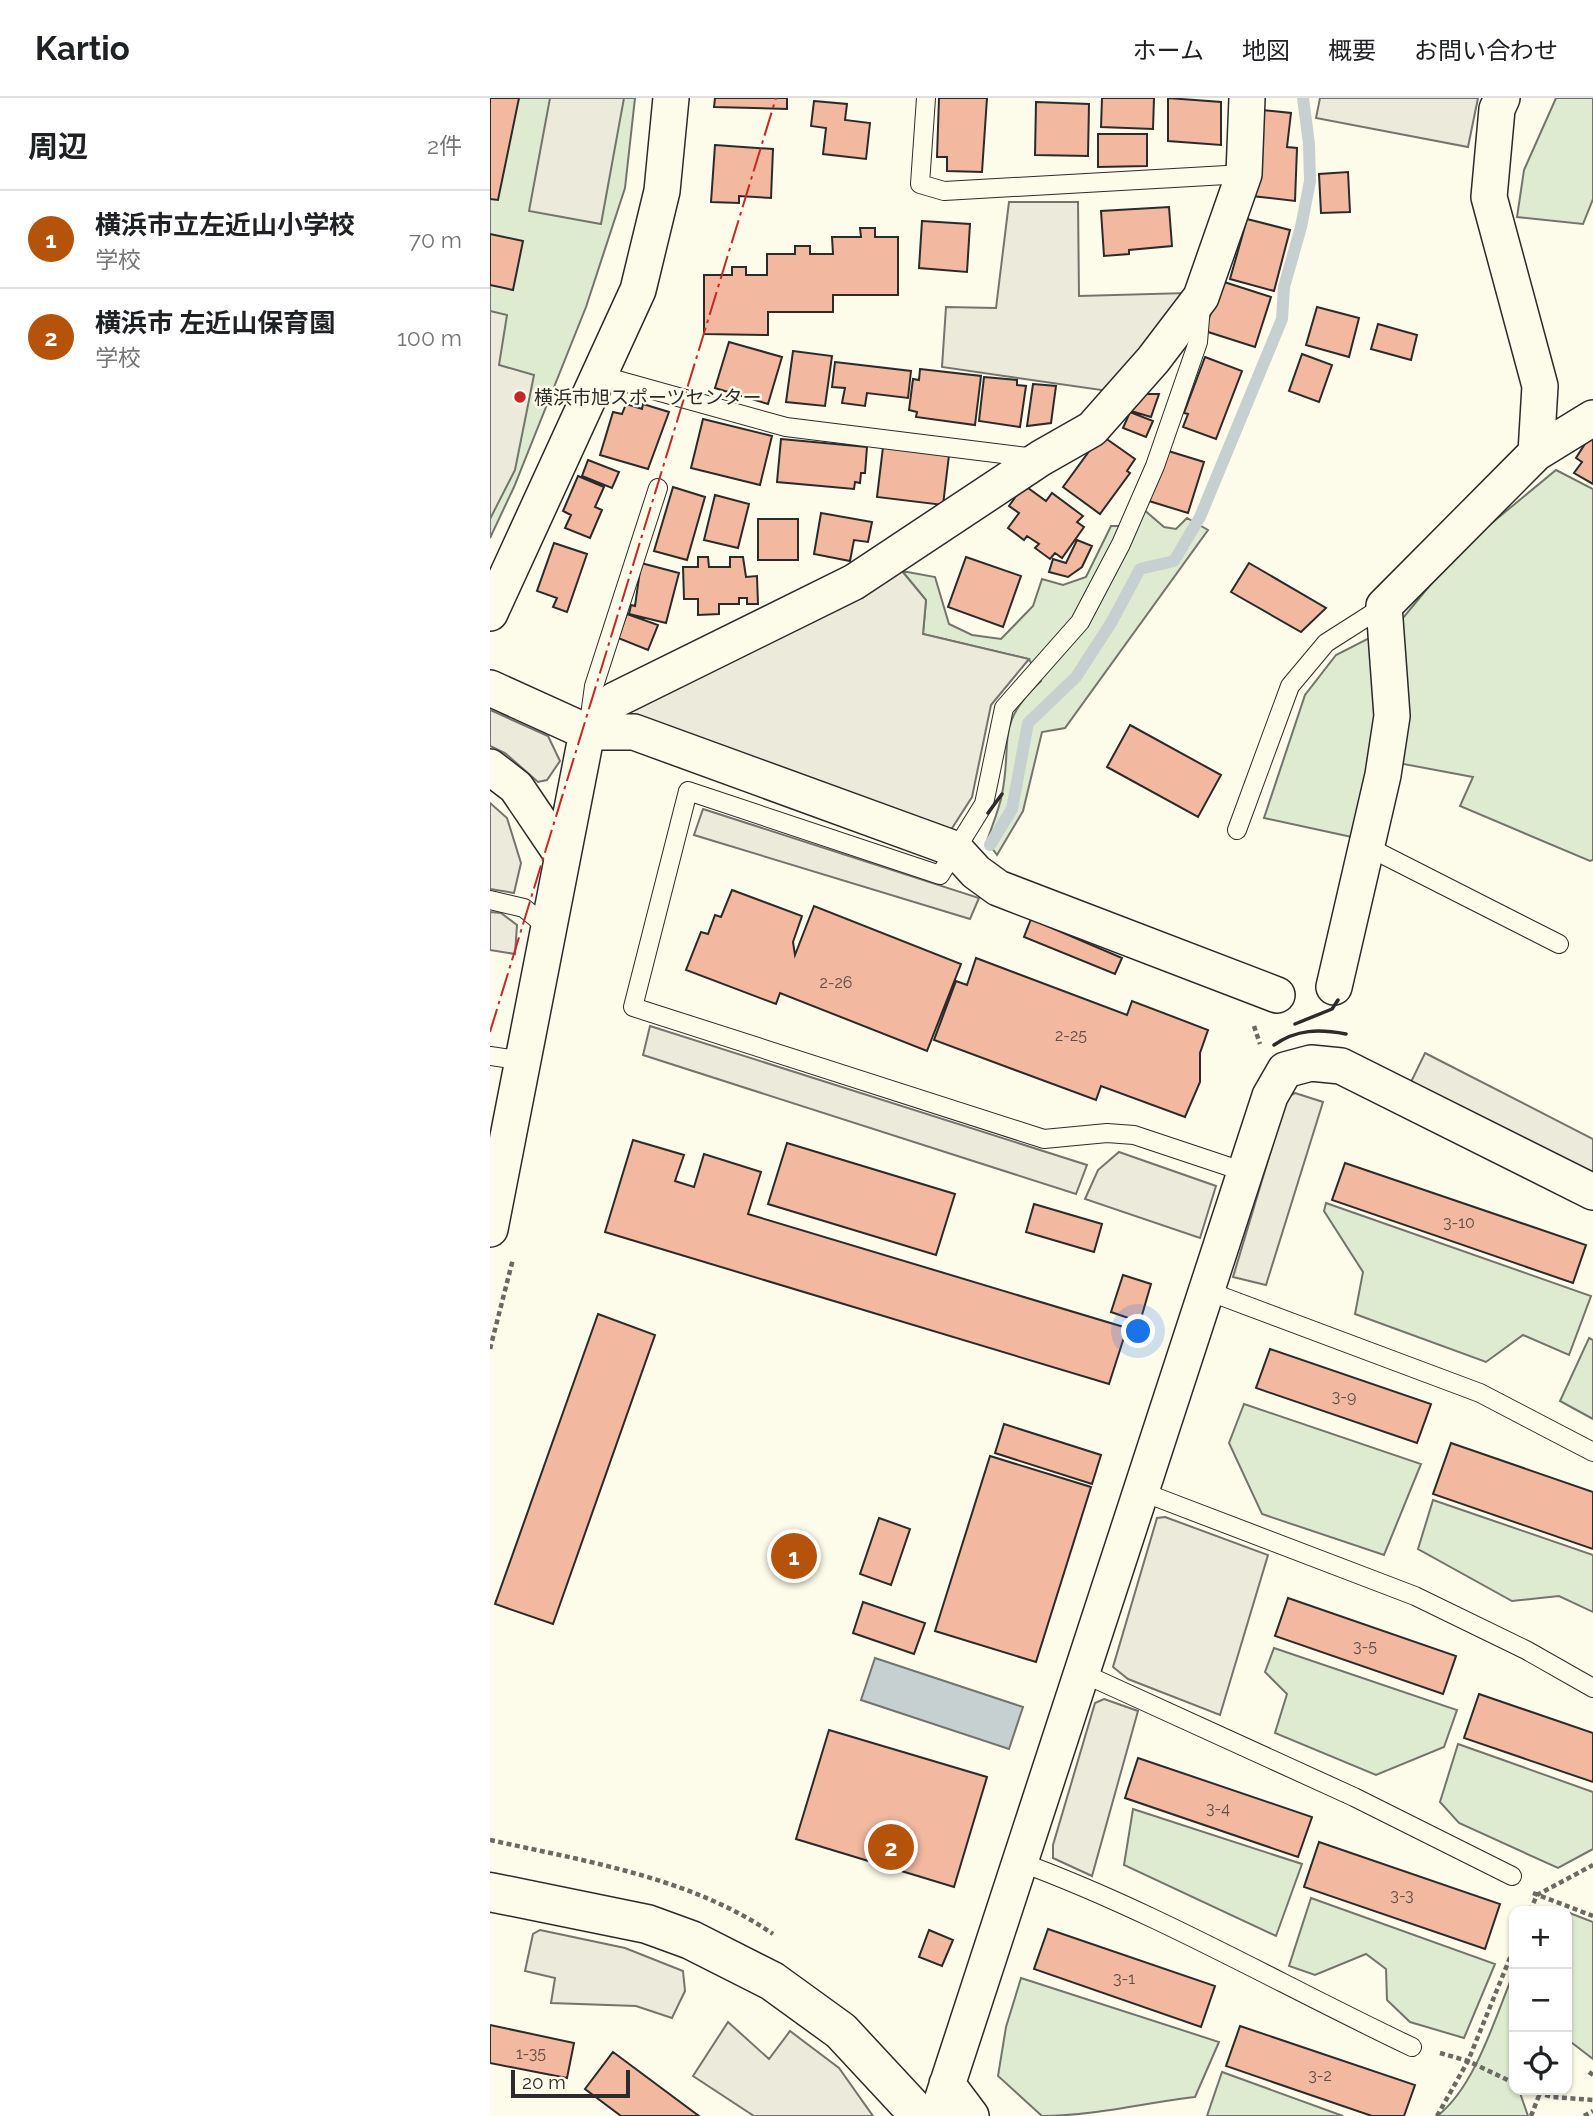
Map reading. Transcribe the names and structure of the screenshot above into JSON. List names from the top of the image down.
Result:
{
  "places": ["横浜市旭スポーツセンター"],
  "house_numbers": [
    "2-26",
    "2-25",
    "3-10",
    "3-9",
    "3-5",
    "3-4",
    "3-3",
    "3-1",
    "1-35",
    "3-2"
  ],
  "scale_bar": "20 m",
  "page": {
    "header": "Kartio",
    "nav": [
      "ホーム",
      "地図",
      "概要",
      "お問い合わせ"
    ],
    "heading": ["周辺", "2件"],
    "list": [
      {
        "mark": "1",
        "name": "横浜市立左近山小学校",
        "note": "学校",
        "value": "70 m"
      },
      {
        "mark": "2",
        "name": "横浜市 左近山保育園",
        "note": "学校",
        "value": "100 m"
      }
    ],
    "pins": ["1", "2"],
    "map_buttons": ["+", "−"],
    "scale": "20 m"
  }
}
